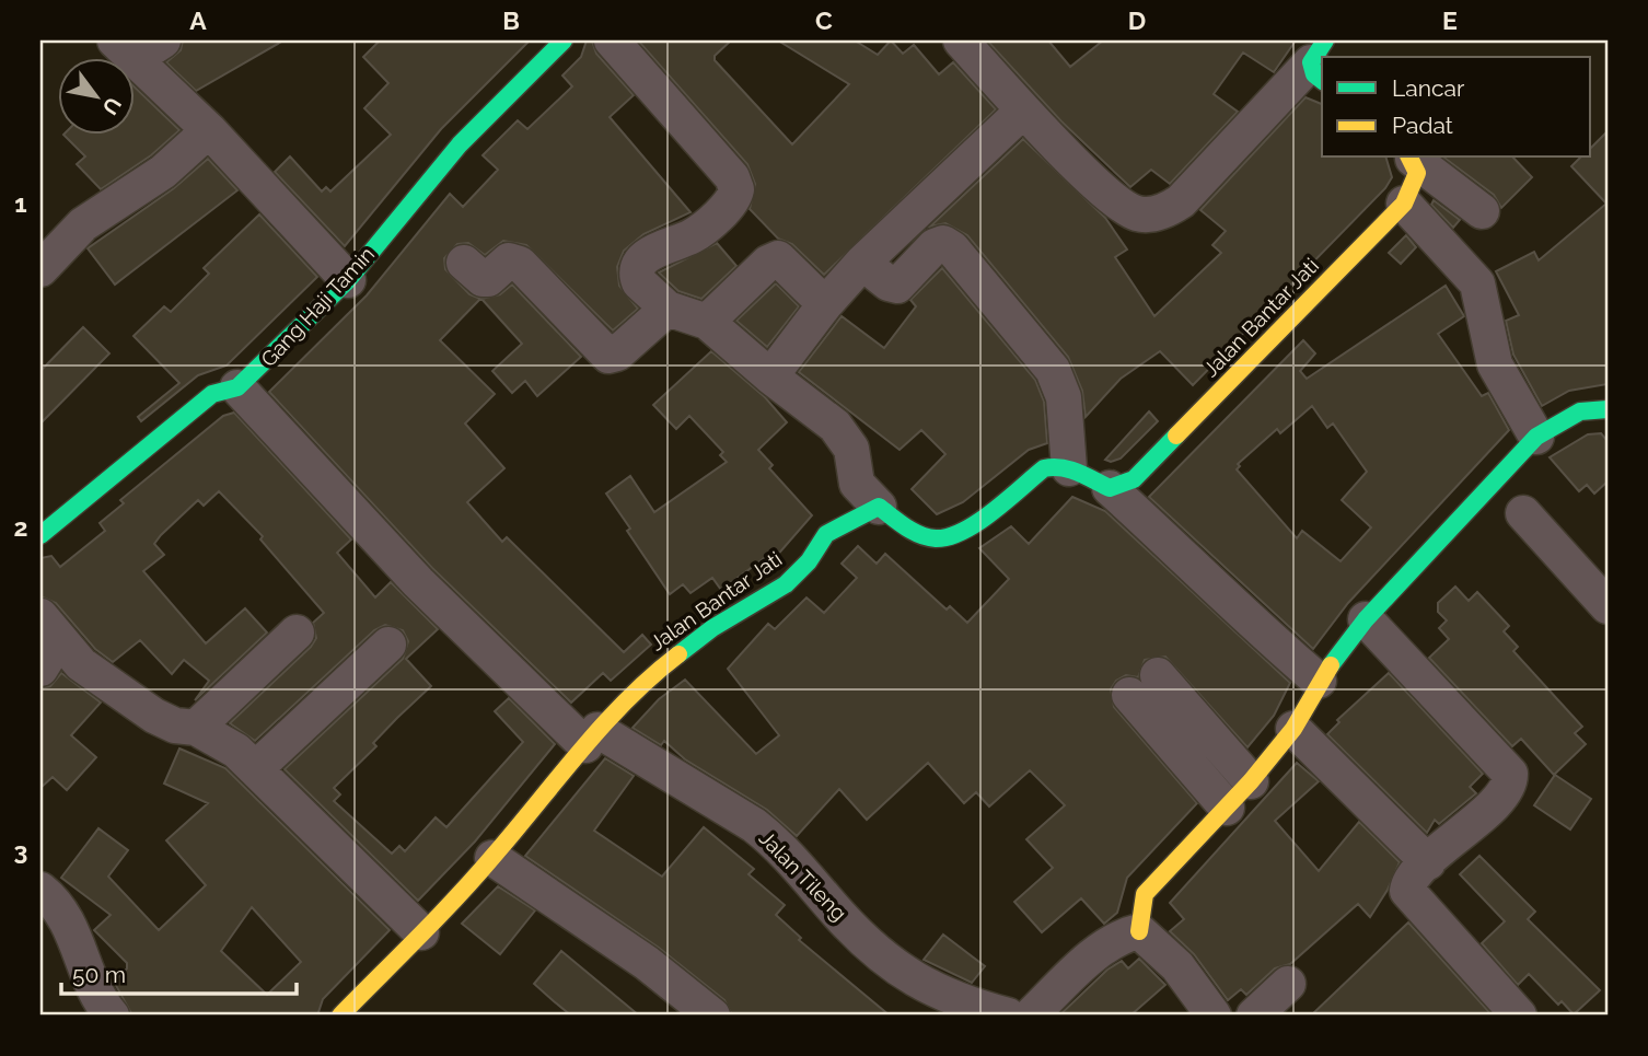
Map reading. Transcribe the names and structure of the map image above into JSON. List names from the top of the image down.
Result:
{
  "streets": {
    "street": ["Gang Haji Tamin", "Jalan Bantar Jati", "Jalan Tileng"]
  },
  "crossings": [
    ["Gang Haji Tamin", "Jalan Tileng"],
    ["Jalan Bantar Jati", "Jalan Tileng"]
  ],
  "legend": ["Lancar", "Padat"],
  "scale_bar": "50 m",
  "north": "bottom right",
  "grid": {
    "columns": [
      "A",
      "B",
      "C",
      "D",
      "E"
    ],
    "rows": ["1", "2", "3"]
  }
}
